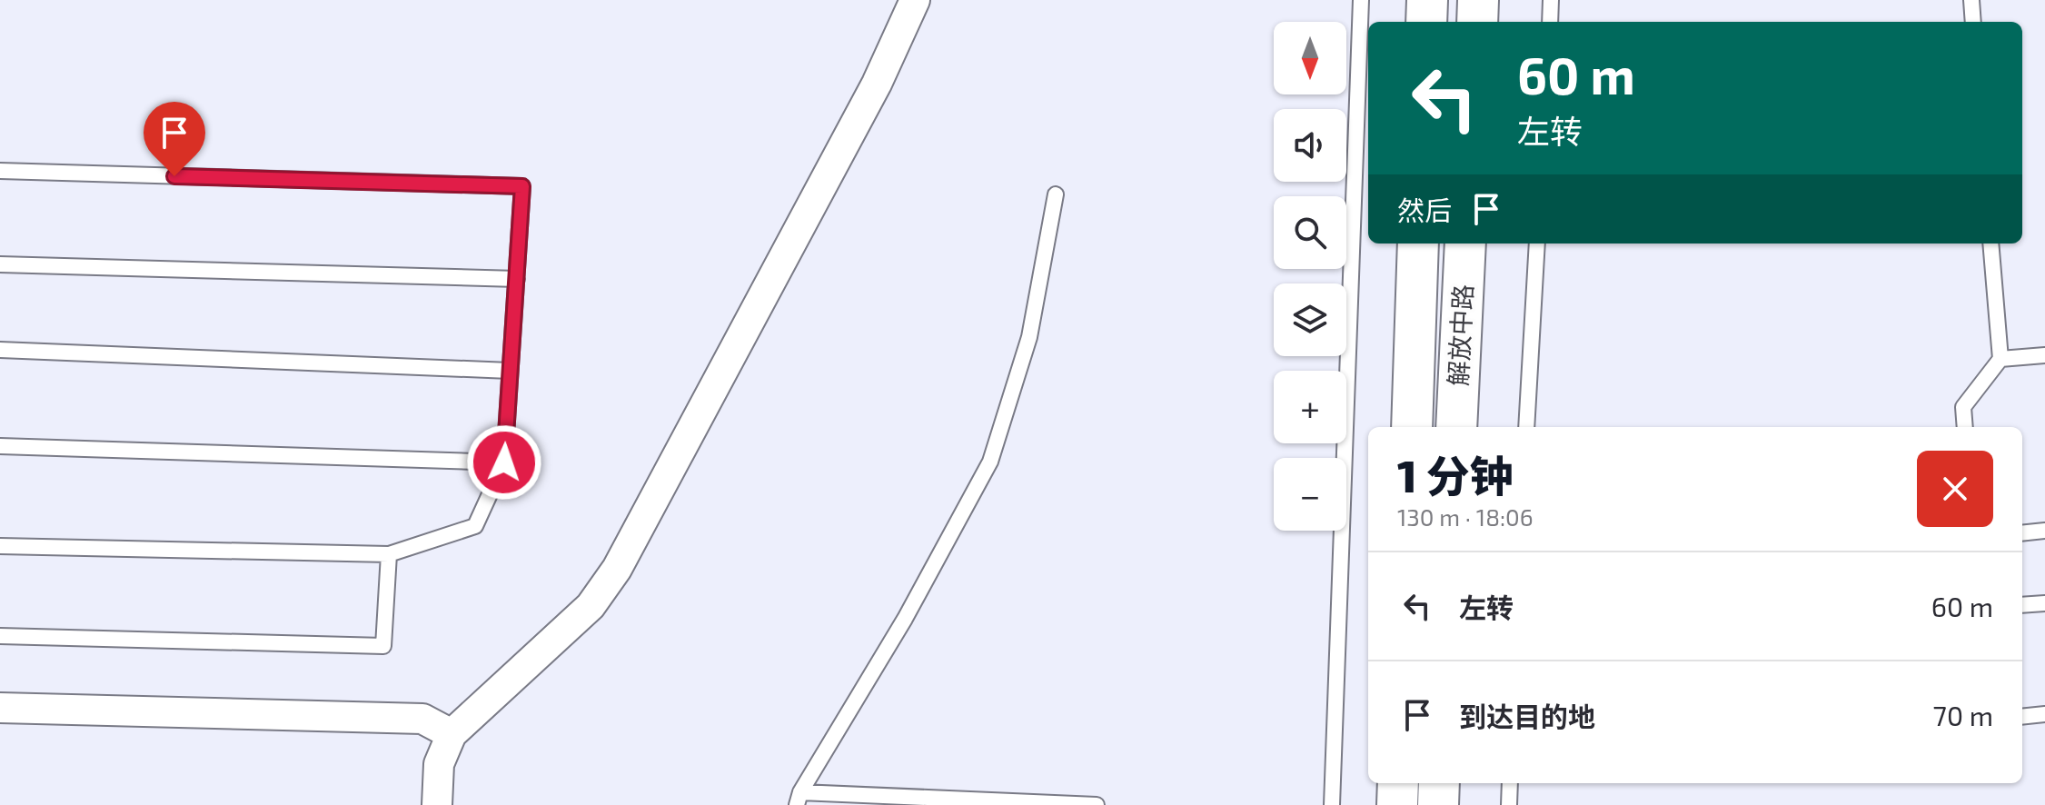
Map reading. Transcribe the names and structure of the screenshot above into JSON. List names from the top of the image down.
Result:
{
  "streets": {
    "street": ["解放中路"]
  },
  "north": "bottom",
  "page": {
    "map_buttons": ["+", "−"],
    "turn": ["60 m", "左转"],
    "then": "然后",
    "heading": ["1 分钟", "130 m · 18:06"],
    "list": [
      {
        "name": "左转",
        "value": "60 m"
      },
      {
        "name": "到达目的地",
        "value": "70 m"
      }
    ]
  }
}
